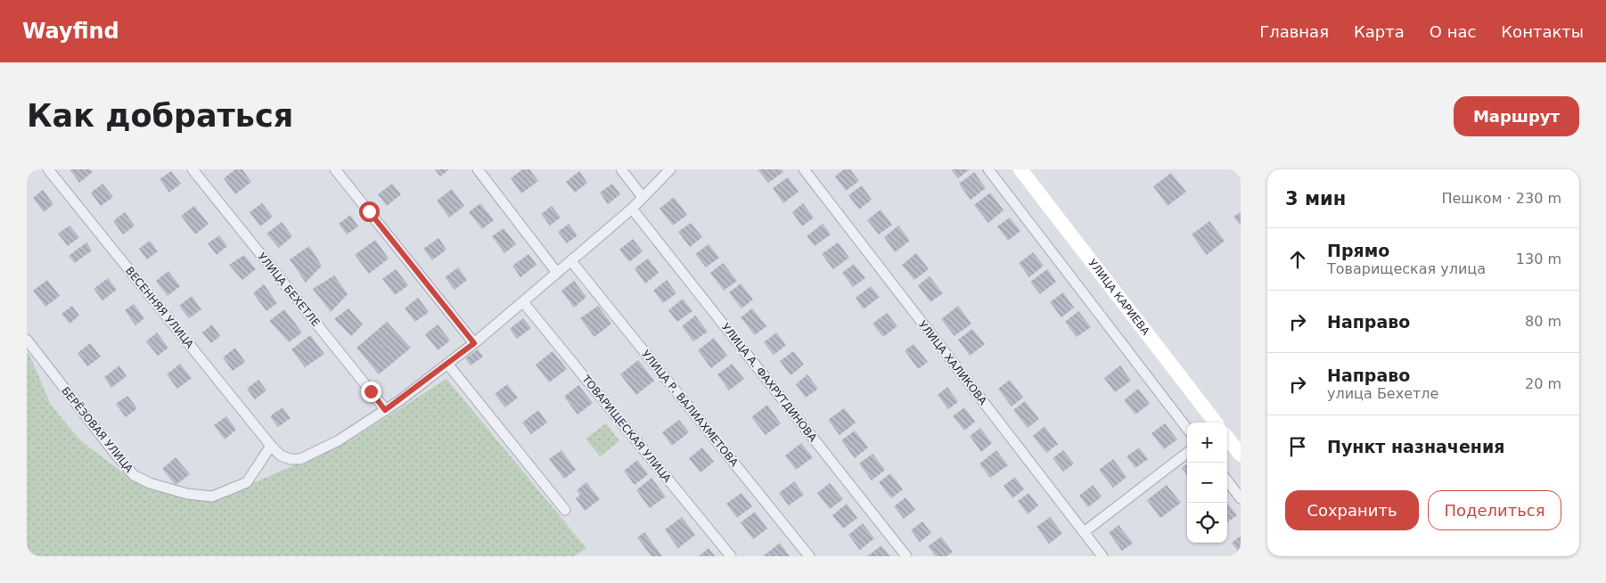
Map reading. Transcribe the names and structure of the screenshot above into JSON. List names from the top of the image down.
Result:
{
  "streets": {
    "main road": ["УЛИЦА КАРИЕВА"],
    "street": [
      "УЛИЦА БЕХЕТЛЕ",
      "ВЕСЕННЯЯ УЛИЦА",
      "УЛИЦА ХАЛИКОВА",
      "УЛИЦА А. ФАХРУТДИНОВА",
      "УЛИЦА Р. ВАЛИАХМЕТОВА",
      "ТОВАРИЩЕСКАЯ УЛИЦА",
      "БЕРЁЗОВАЯ УЛИЦА"
    ]
  },
  "crossings": [
    ["УЛИЦА БЕХЕТЛЕ", "ВЕСЕННЯЯ УЛИЦА"],
    ["ВЕСЕННЯЯ УЛИЦА", "УЛИЦА А. ФАХРУТДИНОВА"],
    ["ВЕСЕННЯЯ УЛИЦА", "УЛИЦА Р. ВАЛИАХМЕТОВА"],
    ["ВЕСЕННЯЯ УЛИЦА", "ТОВАРИЩЕСКАЯ УЛИЦА"],
    ["ВЕСЕННЯЯ УЛИЦА", "БЕРЁЗОВАЯ УЛИЦА"]
  ],
  "page": {
    "header": "Wayfind",
    "nav": [
      "Главная",
      "Карта",
      "О нас",
      "Контакты"
    ],
    "buttons": [
      "Маршрут",
      ["Сохранить", "Поделиться"]
    ],
    "title": "Как добраться",
    "heading": ["3 мин", "Пешком · 230 m"],
    "list": [
      ["Прямо", "Товарищеская улица", "130 m"],
      ["Направо", "80 m"],
      ["Направо", "улица Бехетле", "20 m"],
      "Пункт назначения"
    ],
    "map_buttons": ["+", "−"]
  }
}
